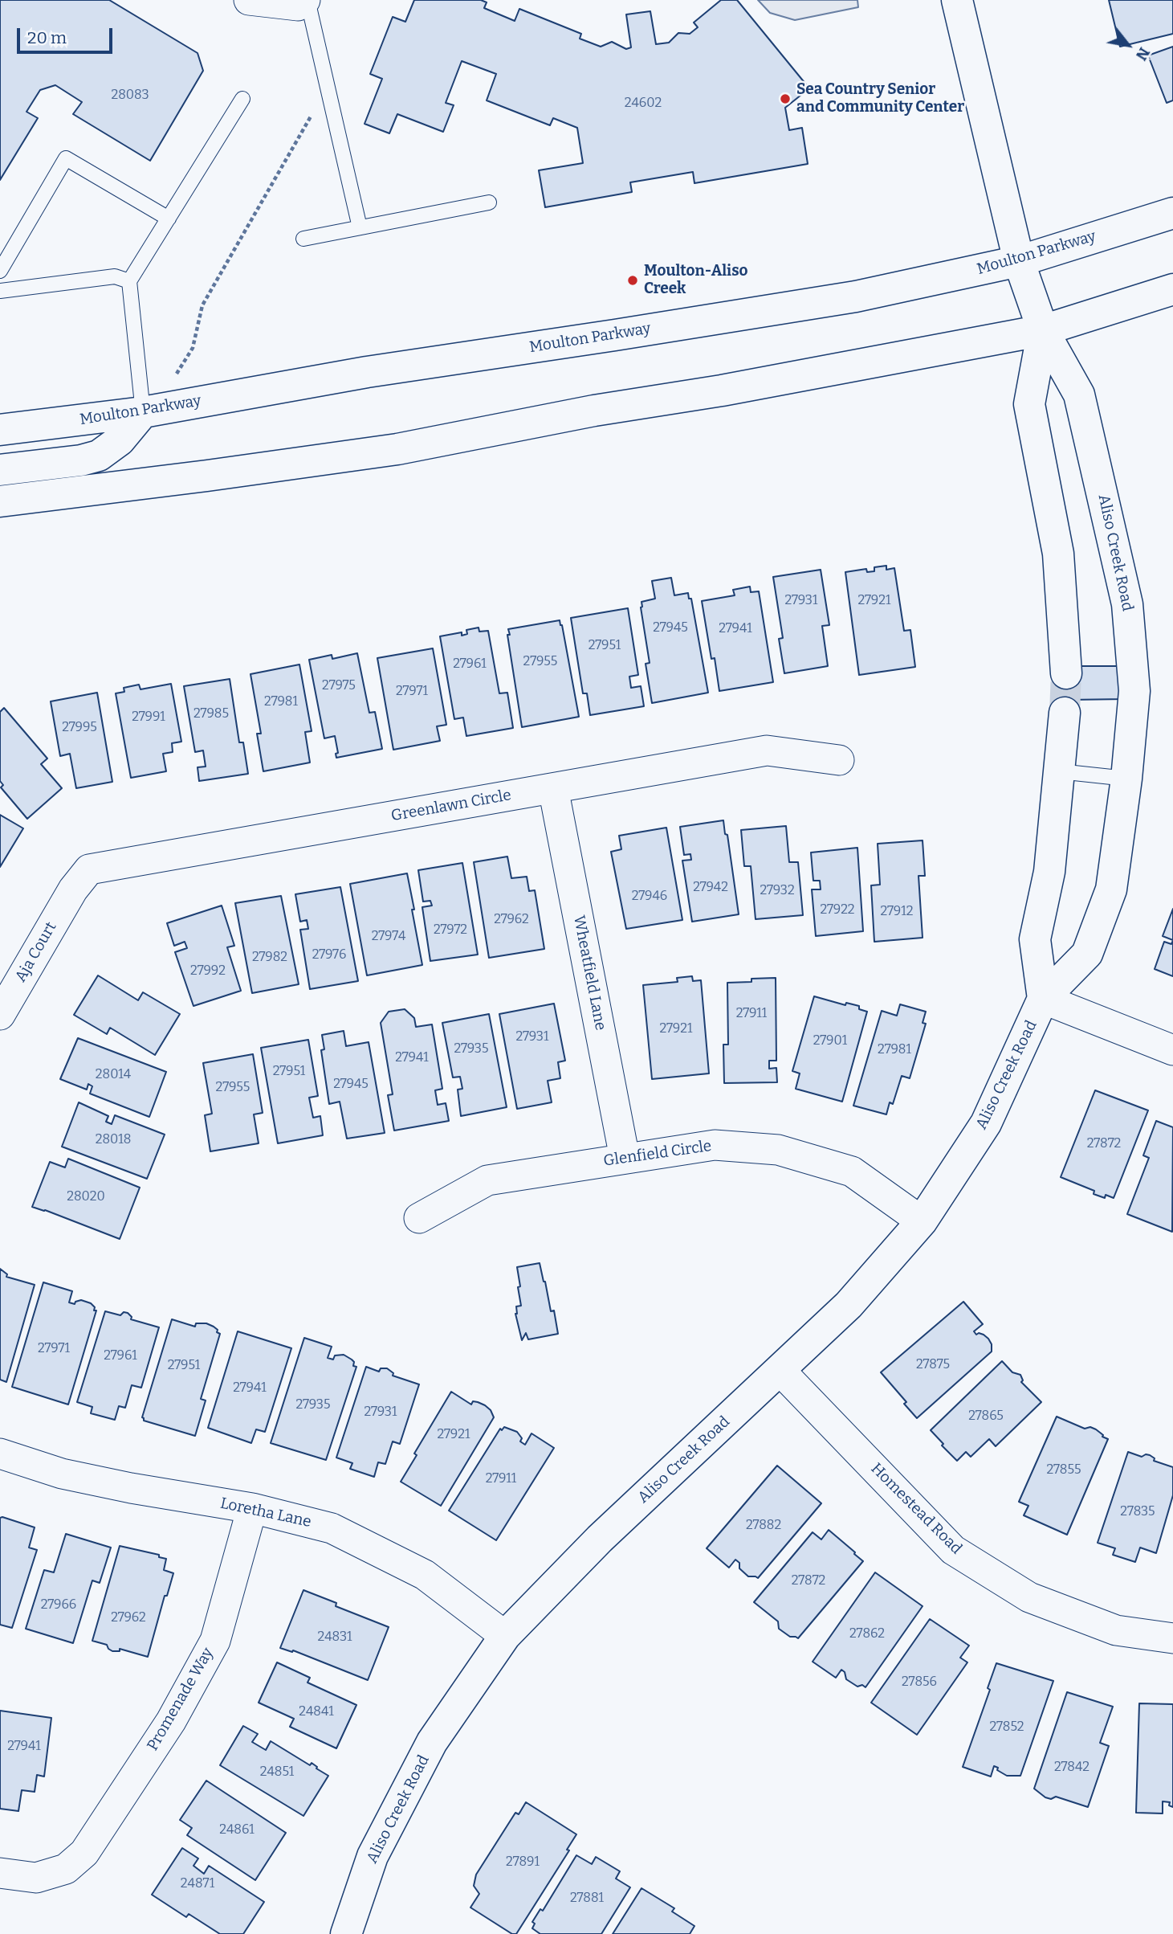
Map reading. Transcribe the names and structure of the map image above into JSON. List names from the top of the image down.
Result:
{
  "streets": {
    "main road": ["Moulton Parkway", "Aliso Creek Road"],
    "street": [
      "Greenlawn Circle",
      "Aja Court",
      "Wheatfield Lane",
      "Glenfield Circle",
      "Homestead Road",
      "Loretha Lane",
      "Promenade Way"
    ]
  },
  "crossings": [
    ["Moulton Parkway", "Aliso Creek Road"],
    ["Aliso Creek Road", "Glenfield Circle"],
    ["Aliso Creek Road", "Homestead Road"],
    ["Aliso Creek Road", "Loretha Lane"],
    ["Greenlawn Circle", "Aja Court"],
    ["Greenlawn Circle", "Wheatfield Lane"],
    ["Wheatfield Lane", "Glenfield Circle"],
    ["Loretha Lane", "Promenade Way"]
  ],
  "places": ["Sea Country Senior and Community Center", "Moulton-Aliso Creek"],
  "house_numbers": [
    "28083",
    "24602",
    "27931",
    "27921",
    "27945",
    "27941",
    "27951",
    "27955",
    "27961",
    "27975",
    "27971",
    "27981",
    "27985",
    "27991",
    "27995",
    "27942",
    "27932",
    "27946",
    "27922",
    "27912",
    "27962",
    "27972",
    "27974",
    "27976",
    "27982",
    "27992",
    "27911",
    "27921",
    "27931",
    "27901",
    "27935",
    "27981",
    "27941",
    "27951",
    "28014",
    "27945",
    "27955",
    "28018",
    "27872",
    "28020",
    "27971",
    "27961",
    "27875",
    "27951",
    "27941",
    "27935",
    "27931",
    "27865",
    "27921",
    "27855",
    "27911",
    "27835",
    "27882",
    "27872",
    "27966",
    "27962",
    "27862",
    "24831",
    "27856",
    "24841",
    "27852",
    "27941",
    "27842",
    "24851",
    "24861",
    "27891",
    "24871",
    "27881"
  ],
  "scale_bar": "20 m",
  "north": "bottom right"
}
